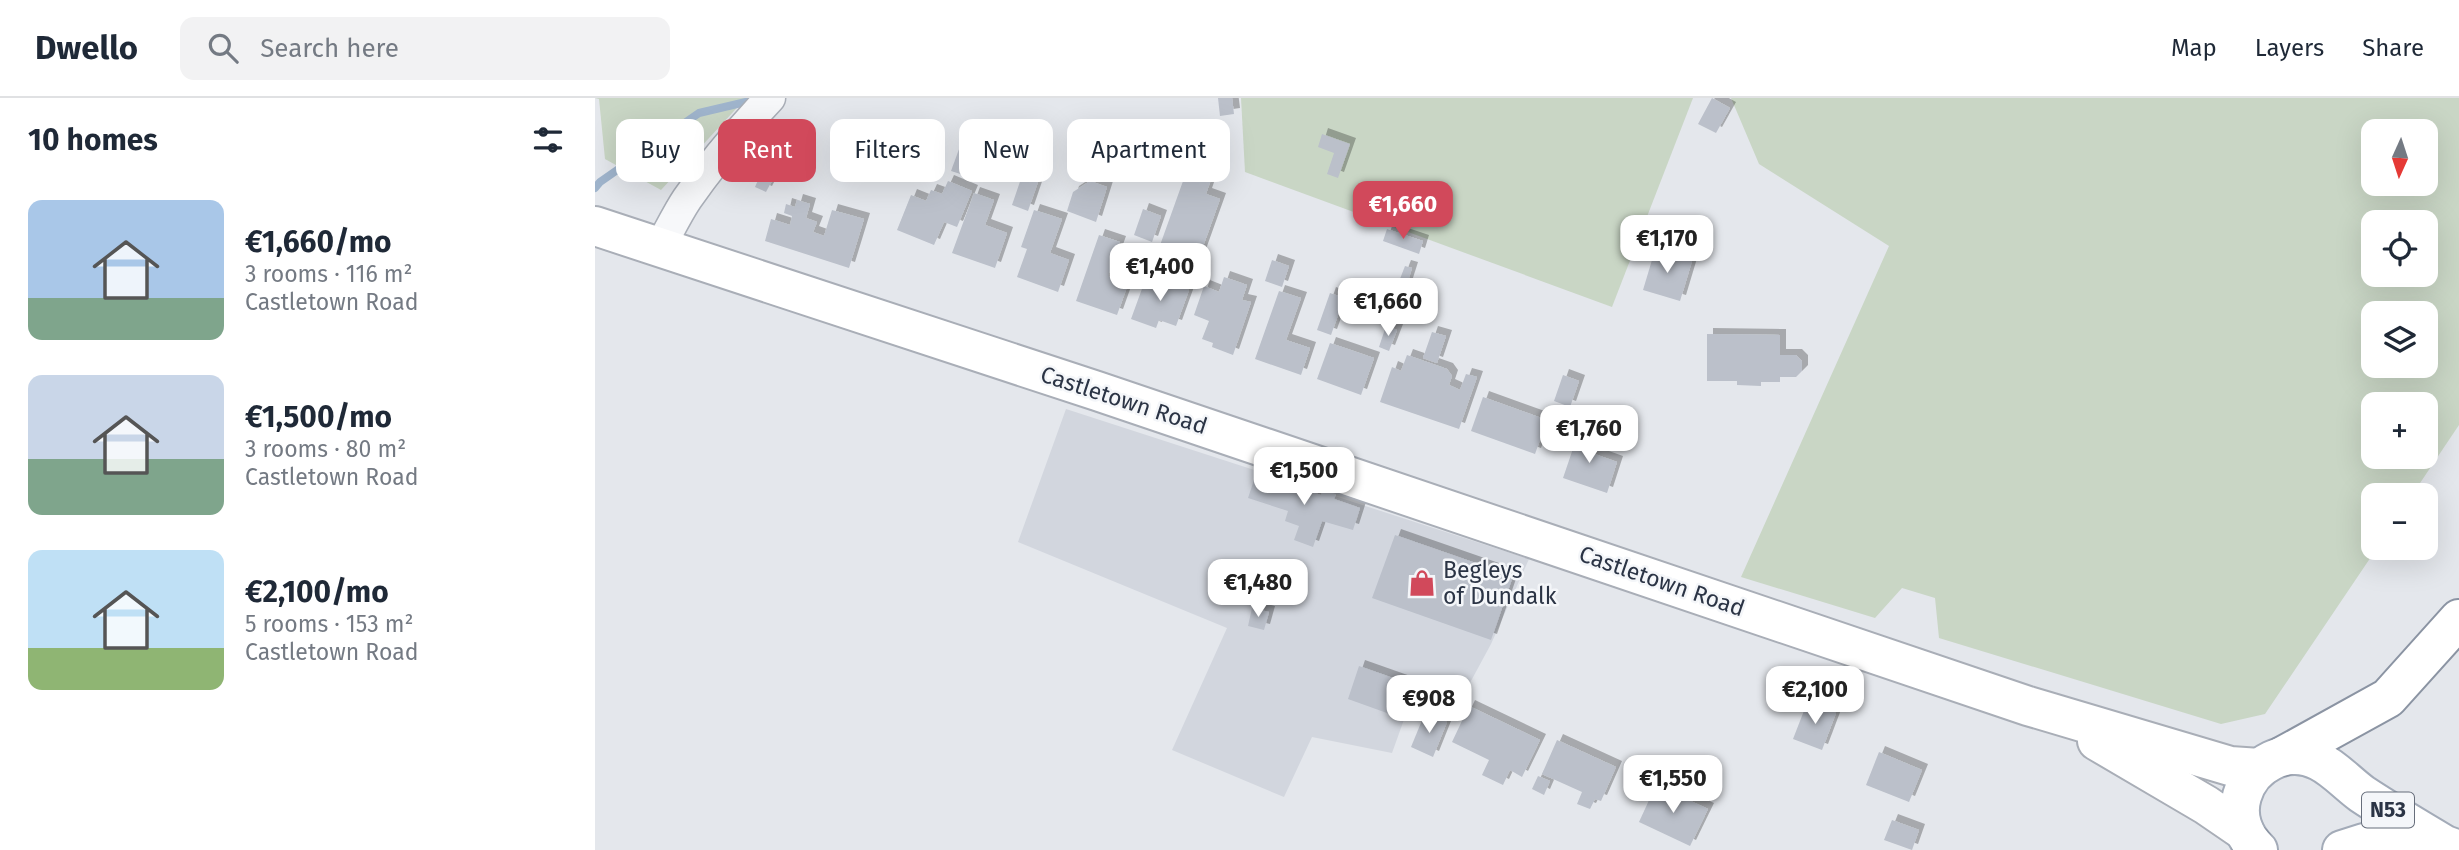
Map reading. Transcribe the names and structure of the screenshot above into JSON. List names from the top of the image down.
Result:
{
  "streets": {
    "main road": ["Castletown Road", "N53"]
  },
  "crossings": [
    ["Castletown Road", "N53"]
  ],
  "places": {
    "shop": ["Begleys of Dundalk"]
  },
  "north": "bottom",
  "page": {
    "header": "Dwello",
    "search": "Search here",
    "nav": ["Map", "Layers", "Share"],
    "heading": "10 homes",
    "map_buttons": ["+", "−"],
    "chip": [
      "Buy",
      "Rent",
      "Filters",
      "New",
      "Apartment"
    ],
    "price": [
      "€1,660",
      "€1,170",
      "€1,400",
      "€1,660",
      "€1,760",
      "€1,500",
      "€1,480",
      "€2,100",
      "€908",
      "€1,550"
    ],
    "list": [
      {
        "name": "€1,660/mo",
        "note": "3 rooms · 116 m² · Castletown Road"
      },
      {
        "name": "€1,500/mo",
        "note": "3 rooms · 80 m² · Castletown Road"
      },
      {
        "name": "€2,100/mo",
        "note": "5 rooms · 153 m² · Castletown Road"
      }
    ]
  }
}
